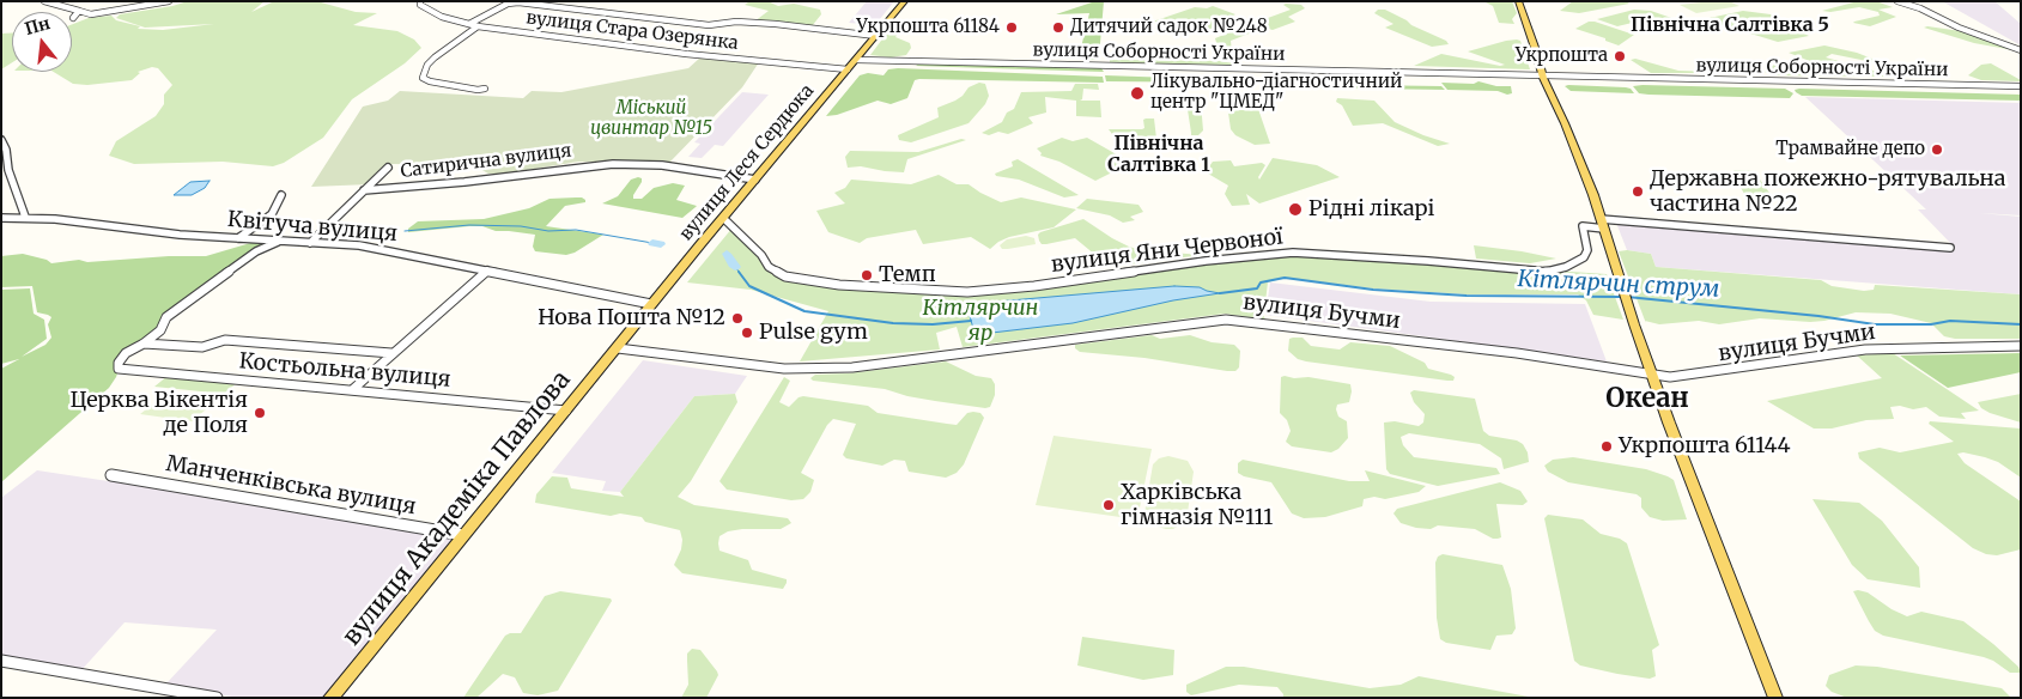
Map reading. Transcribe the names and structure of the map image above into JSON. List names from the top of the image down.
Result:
{
  "streets": {
    "main road": ["вулиця Леся Сердюка", "вулиця Академіка Павлова"],
    "street": [
      "вулиця Стара Озерянка",
      "вулиця Соборності України",
      "Сатирична вулиця",
      "Квітуча вулиця",
      "вулиця Яни Червоної",
      "вулиця Бучми",
      "Костьольна вулиця",
      "Манченківська вулиця"
    ]
  },
  "crossings": [
    ["вулиця Стара Озерянка", "вулиця Леся Сердюка"],
    ["вулиця Соборності України", "вулиця Леся Сердюка"],
    ["Сатирична вулиця", "вулиця Леся Сердюка"],
    ["вулиця Леся Сердюка", "Квітуча вулиця"],
    ["вулиця Леся Сердюка", "вулиця Яни Червоної"],
    ["вулиця Леся Сердюка", "вулиця Бучми"],
    ["вулиця Леся Сердюка", "вулиця Академіка Павлова"],
    ["вулиця Бучми", "вулиця Академіка Павлова"],
    ["Костьольна вулиця", "вулиця Академіка Павлова"],
    ["Манченківська вулиця", "вулиця Академіка Павлова"]
  ],
  "districts": ["Північна Салтівка 5", "Північна Салтівка 1", "Океан"],
  "water": ["Кітлярчин струм"],
  "parks": ["Міський цвинтар №15", "Кітлярчин яр"],
  "places": [
    "Укрпошта 61184",
    "Дитячий садок №248",
    "Укрпошта",
    "Лікувально-діагностичний центр \"ЦМЕД\"",
    "Трамвайне депо",
    "Державна пожежно-рятувальна частина №22",
    "Рідні лікарі",
    "Темп",
    "Нова Пошта №12",
    "Pulse gym",
    "Церква Вікентія де Поля",
    "Укрпошта 61144",
    "Харківська гімназія №111"
  ],
  "north": "top"
}
